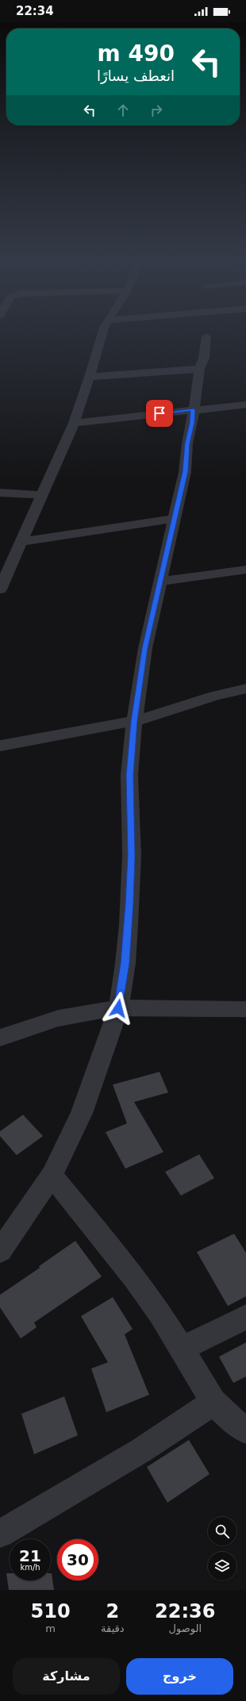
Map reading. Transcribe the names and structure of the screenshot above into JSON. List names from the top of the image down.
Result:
{
  "page": {
    "status": "22:34",
    "turn": ["490 m", "انعطف يسارًا"],
    "speed": "21 km/h",
    "limit": "30",
    "eta": [
      "22:36",
      "الوصول",
      "2",
      "دقيقة",
      "510",
      "m"
    ],
    "buttons": ["خروج", "مشاركة"]
  }
}
